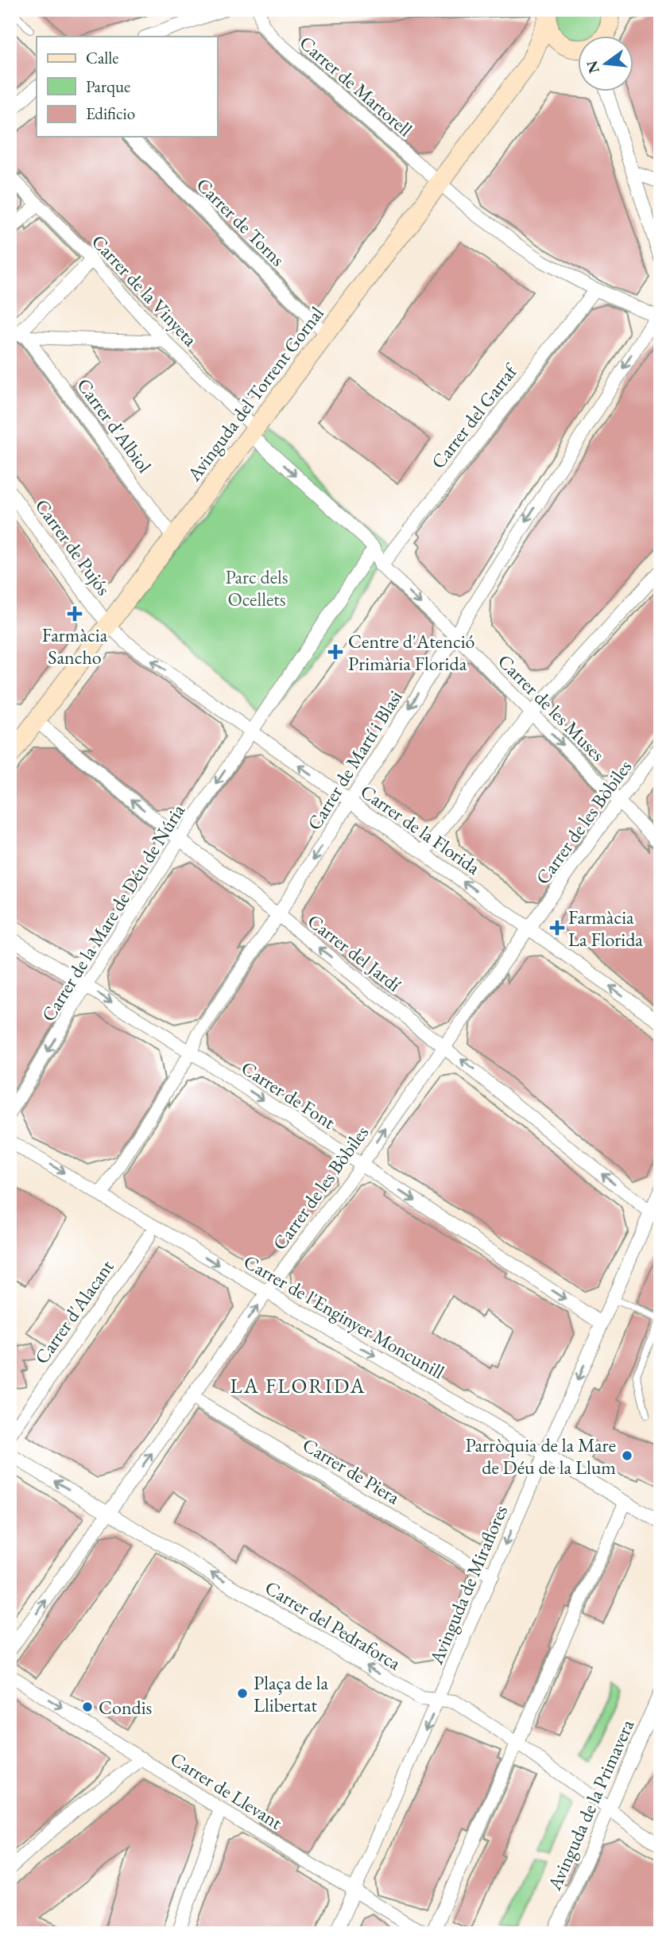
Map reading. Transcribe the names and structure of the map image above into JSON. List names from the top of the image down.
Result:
{
  "streets": {
    "street": [
      "Carrer de Martorell",
      "Carrer de Torns",
      "Carrer de la Vinyeta",
      "Avinguda del Torrent Gornal",
      "Carrer del Garraf",
      "Carrer d'Albiol",
      "Carrer de Pujós",
      "Carrer de les Muses",
      "Carrer de Martí i Blasi",
      "Carrer de les Bòbiles",
      "Carrer de la Florida",
      "Carrer de la Mare de Déu de Núria",
      "Carrer del Jardí",
      "Carrer de Font",
      "Carrer d'Alacant",
      "Carrer de l'Enginyer Moncunill",
      "Carrer de Piera",
      "Avinguda de Miraflores",
      "Carrer del Pedraforca",
      "Carrer de Llevant",
      "Avinguda de la Primavera"
    ]
  },
  "crossings": [
    ["Carrer de Martorell", "Avinguda del Torrent Gornal"],
    ["Carrer de Martorell", "Carrer del Garraf"],
    ["Carrer de Martorell", "Carrer de Martí i Blasi"],
    ["Carrer de Torns", "Avinguda del Torrent Gornal"],
    ["Carrer de la Vinyeta", "Avinguda del Torrent Gornal"],
    ["Carrer de la Vinyeta", "Carrer de les Muses"],
    ["Avinguda del Torrent Gornal", "Carrer d'Albiol"],
    ["Avinguda del Torrent Gornal", "Carrer de Pujós"],
    ["Avinguda del Torrent Gornal", "Carrer de les Muses"],
    ["Avinguda del Torrent Gornal", "Carrer de la Florida"],
    ["Avinguda del Torrent Gornal", "Carrer del Jardí"],
    ["Carrer del Garraf", "Carrer de les Muses"],
    ["Carrer de Pujós", "Carrer de la Florida"],
    ["Carrer de les Muses", "Carrer de Martí i Blasi"],
    ["Carrer de les Muses", "Carrer de les Bòbiles"],
    ["Carrer de Martí i Blasi", "Carrer de la Florida"],
    ["Carrer de Martí i Blasi", "Carrer del Jardí"],
    ["Carrer de Martí i Blasi", "Carrer de Font"],
    ["Carrer de Martí i Blasi", "Carrer de l'Enginyer Moncunill"],
    ["Carrer de les Bòbiles", "Carrer de la Florida"],
    ["Carrer de les Bòbiles", "Carrer del Jardí"],
    ["Carrer de les Bòbiles", "Carrer de Font"],
    ["Carrer de les Bòbiles", "Carrer de l'Enginyer Moncunill"],
    ["Carrer de les Bòbiles", "Carrer de Piera"],
    ["Carrer de les Bòbiles", "Carrer del Pedraforca"],
    ["Carrer de la Florida", "Carrer de la Mare de Déu de Núria"],
    ["Carrer de la Mare de Déu de Núria", "Carrer del Jardí"],
    ["Carrer de la Mare de Déu de Núria", "Carrer de Font"],
    ["Carrer del Jardí", "Avinguda de Miraflores"],
    ["Carrer de Font", "Avinguda de Miraflores"],
    ["Carrer de l'Enginyer Moncunill", "Avinguda de Miraflores"],
    ["Carrer de Piera", "Avinguda de Miraflores"],
    ["Avinguda de Miraflores", "Carrer del Pedraforca"],
    ["Avinguda de Miraflores", "Carrer de Llevant"],
    ["Carrer del Pedraforca", "Avinguda de la Primavera"]
  ],
  "one_way": [
    "Carrer de les Muses",
    "Carrer de Martí i Blasi",
    "Carrer de les Bòbiles",
    "Carrer de la Florida",
    "Carrer de la Mare de Déu de Núria",
    "Carrer del Jardí",
    "Carrer de Font",
    "Carrer de l'Enginyer Moncunill",
    "Carrer del Pedraforca"
  ],
  "districts": ["LA FLORIDA"],
  "parks": ["Parc dels Ocellets"],
  "places": {
    "health": ["Farmàcia Sancho", "Centre d'Atenció Primària Florida", "Farmàcia La Florida"],
    "other": ["Parròquia de la Mare de Déu de la Llum", "Plaça de la Llibertat", "Condis"]
  },
  "legend": ["Calle", "Parque", "Edificio"],
  "north": "left"
}
